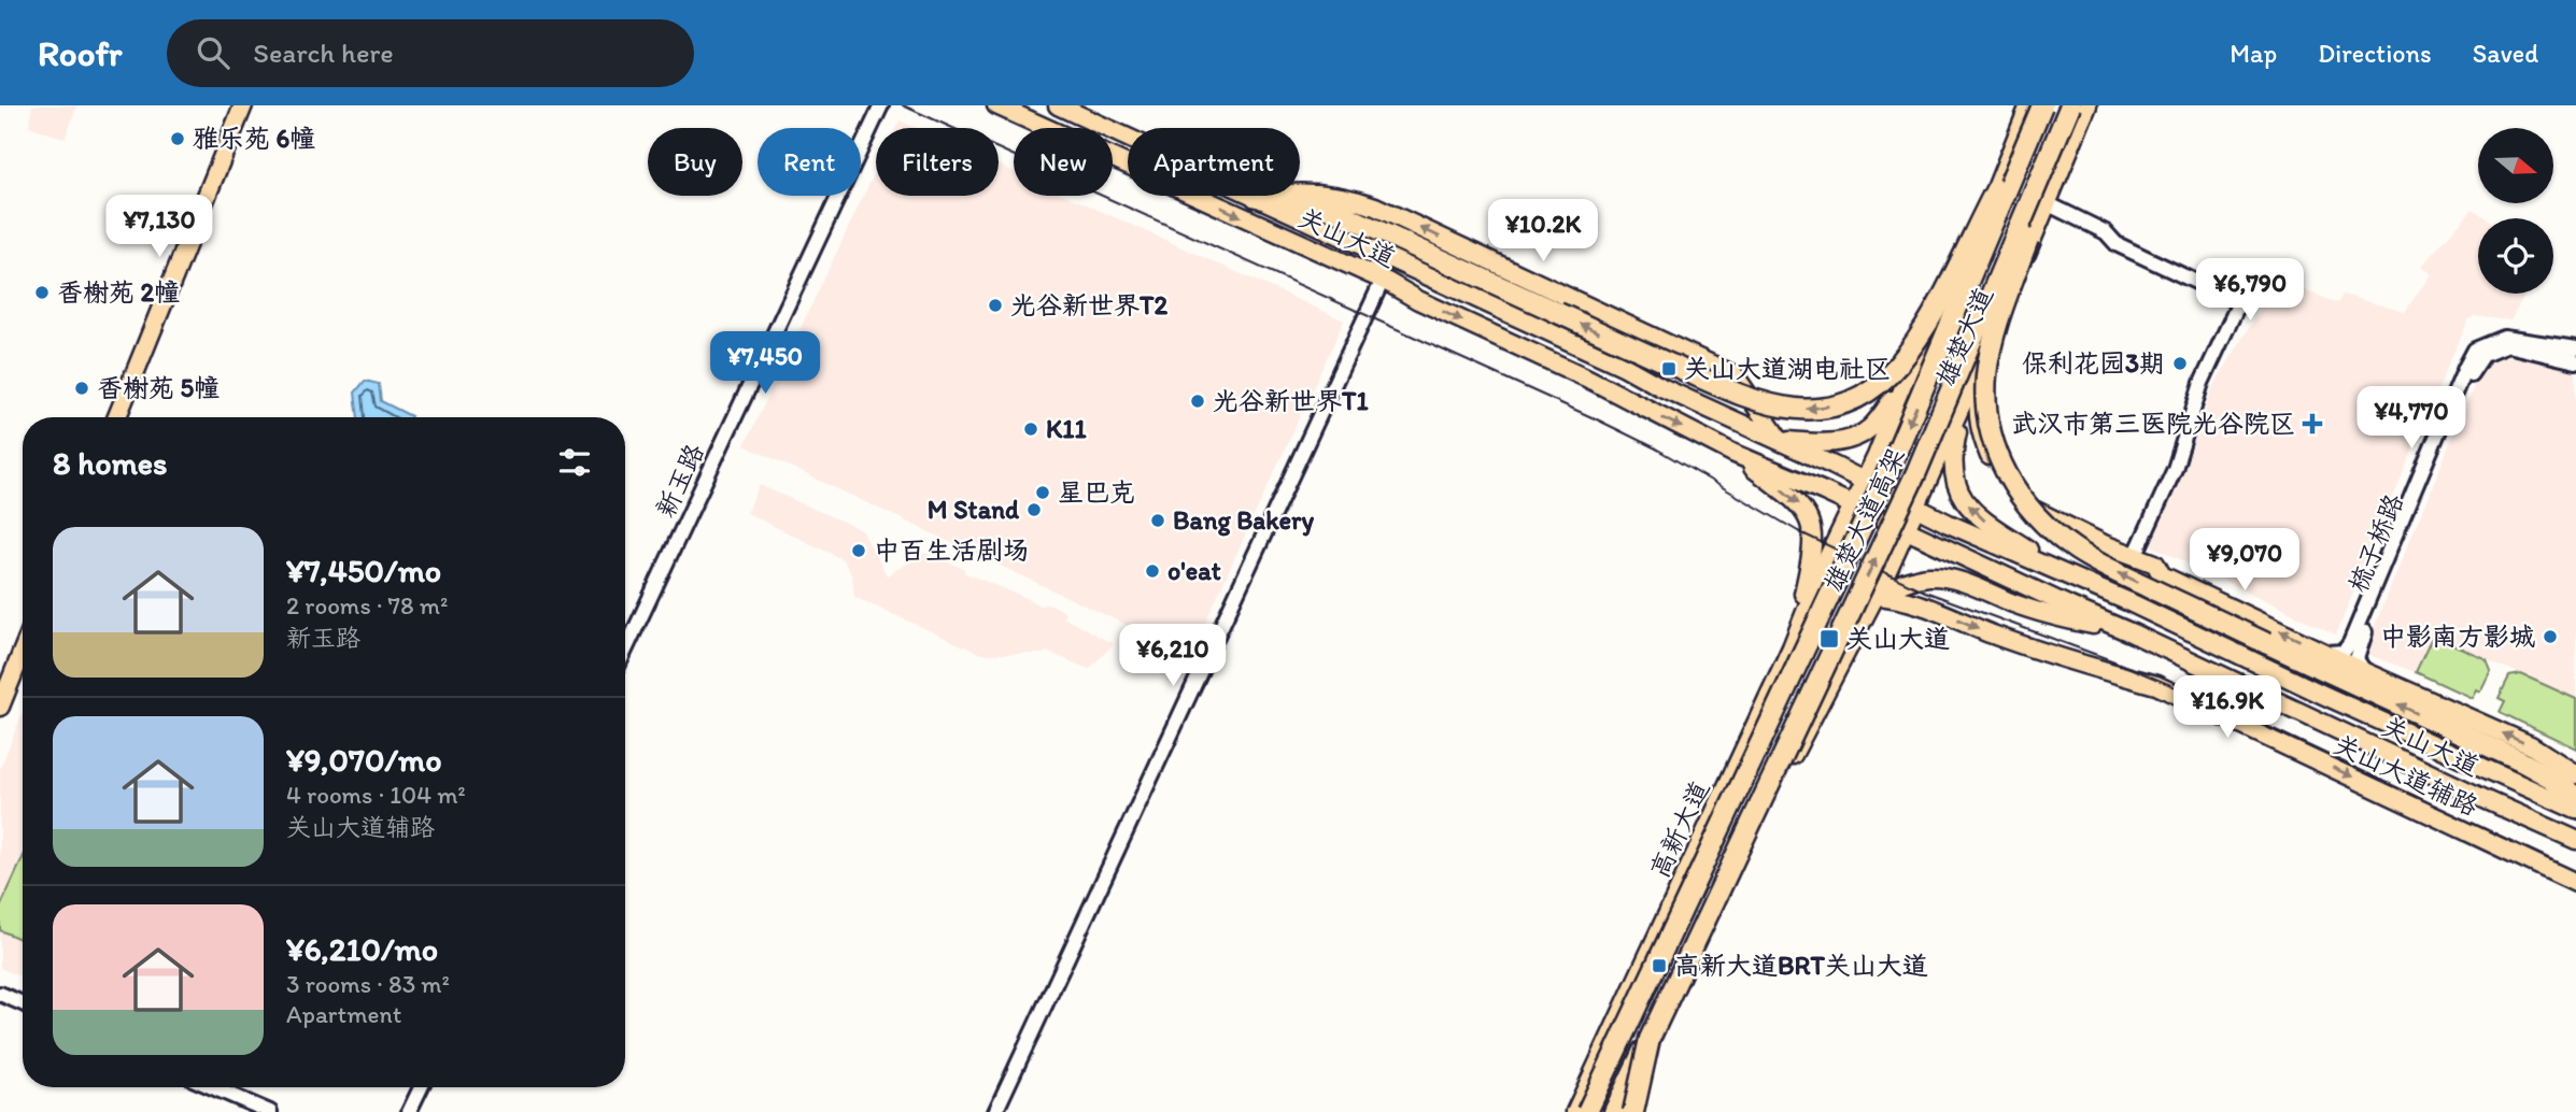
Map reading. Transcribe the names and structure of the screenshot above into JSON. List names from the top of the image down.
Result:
{
  "streets": {
    "highway": ["雄楚大道高架"],
    "main road": [
      "关山大道",
      "雄楚大道",
      "关山大道辅路",
      "高新大道"
    ],
    "street": ["新玉路", "梳子桥路"]
  },
  "crossings": [
    ["关山大道", "雄楚大道"],
    ["雄楚大道", "关山大道辅路"],
    ["雄楚大道", "高新大道"]
  ],
  "places": {
    "other": [
      "雅乐苑 6幢",
      "香榭苑 2幢",
      "光谷新世界T2",
      "保利花园3期",
      "香榭苑 5幢",
      "光谷新世界T1",
      "K11",
      "星巴克",
      "M Stand",
      "Bang Bakery",
      "中百生活剧场",
      "o'eat",
      "中影南方影城"
    ],
    "transit": ["关山大道湖电社区", "关山大道", "高新大道BRT关山大道"],
    "health": ["武汉市第三医院光谷院区"]
  },
  "north": "right",
  "page": {
    "header": "Roofr",
    "search": "Search here",
    "nav": ["Map", "Directions", "Saved"],
    "chip": [
      "Buy",
      "Rent",
      "Filters",
      "New",
      "Apartment"
    ],
    "price": [
      "¥7,130",
      "¥10.2K",
      "¥6,790",
      "¥7,450",
      "¥4,770",
      "¥9,070",
      "¥6,210",
      "¥16.9K"
    ],
    "heading": "8 homes",
    "list": [
      {
        "name": "¥7,450/mo",
        "note": "2 rooms · 78 m² · 新玉路"
      },
      {
        "name": "¥9,070/mo",
        "note": "4 rooms · 104 m² · 关山大道辅路"
      },
      {
        "name": "¥6,210/mo",
        "note": "3 rooms · 83 m² · Apartment"
      }
    ]
  }
}
